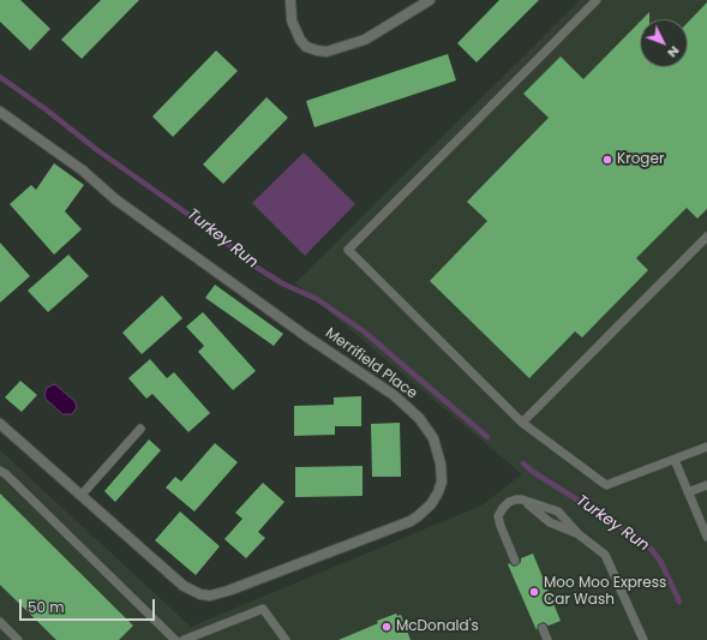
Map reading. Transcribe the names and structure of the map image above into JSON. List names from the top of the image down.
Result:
{
  "streets": {
    "street": ["Merrifield Place"]
  },
  "water": ["Turkey Run"],
  "places": ["Kroger", "Moo Moo Express Car Wash", "McDonald's"],
  "scale_bar": "50 m",
  "north": "bottom right"
}
